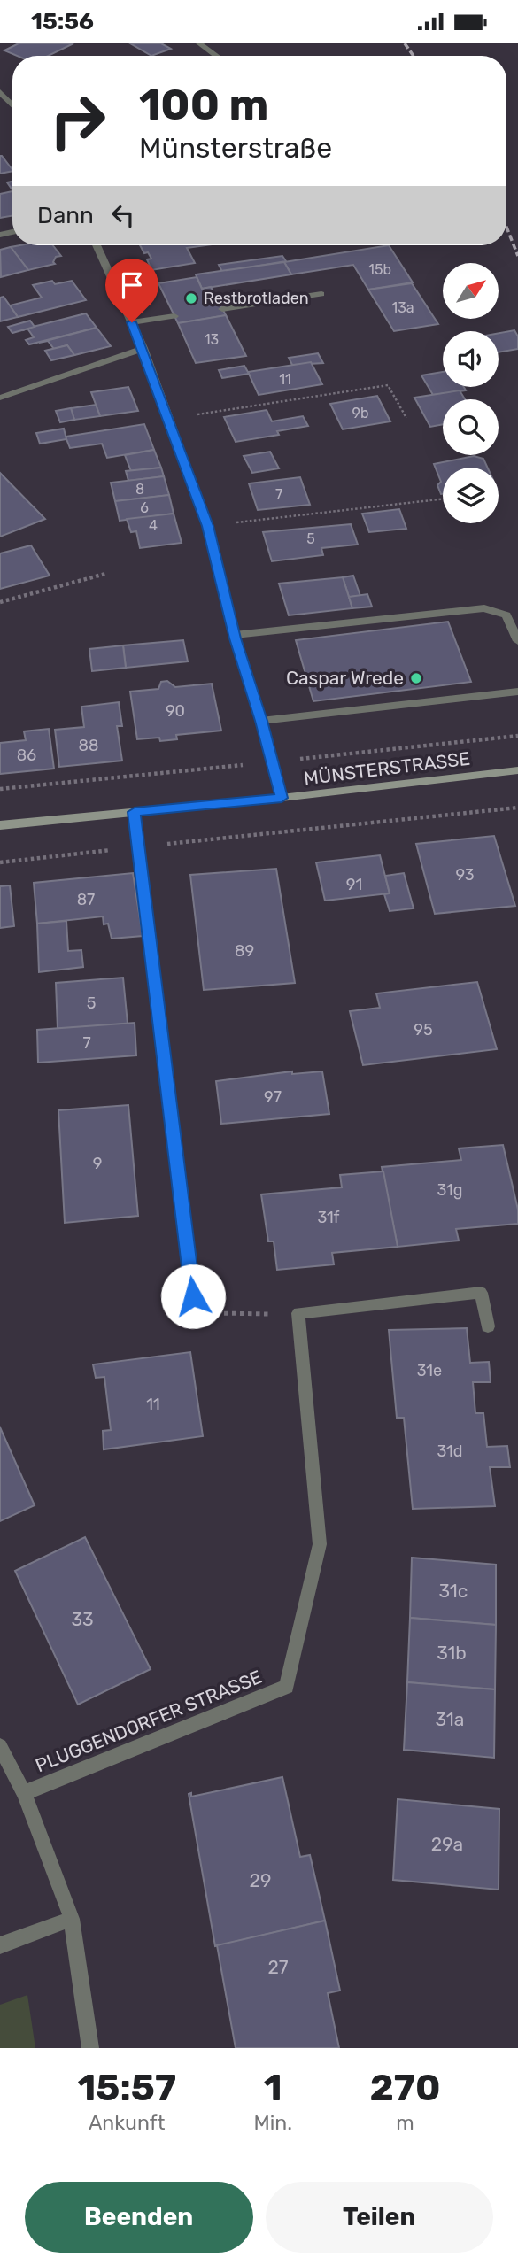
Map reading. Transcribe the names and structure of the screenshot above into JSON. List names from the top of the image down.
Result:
{
  "streets": {
    "main road": ["MÜNSTERSTRASSE"],
    "street": ["PLUGGENDORFER STRASSE"]
  },
  "places": ["Restbrotladen", "Caspar Wrede"],
  "house_numbers": [
    "15b",
    "13a",
    "13",
    "11",
    "9b",
    "8",
    "7",
    "6",
    "4",
    "5",
    "90",
    "88",
    "86",
    "93",
    "91",
    "87",
    "89",
    "5",
    "95",
    "7",
    "97",
    "9",
    "31g",
    "31f",
    "31e",
    "11",
    "31d",
    "31c",
    "33",
    "31b",
    "31a",
    "29a",
    "29",
    "27"
  ],
  "north": "top right",
  "page": {
    "status": "15:56",
    "turn": ["100 m", "Münsterstraße"],
    "then": "Dann",
    "eta": [
      "15:57",
      "Ankunft",
      "1",
      "Min.",
      "270",
      "m"
    ],
    "buttons": ["Beenden", "Teilen"]
  }
}
